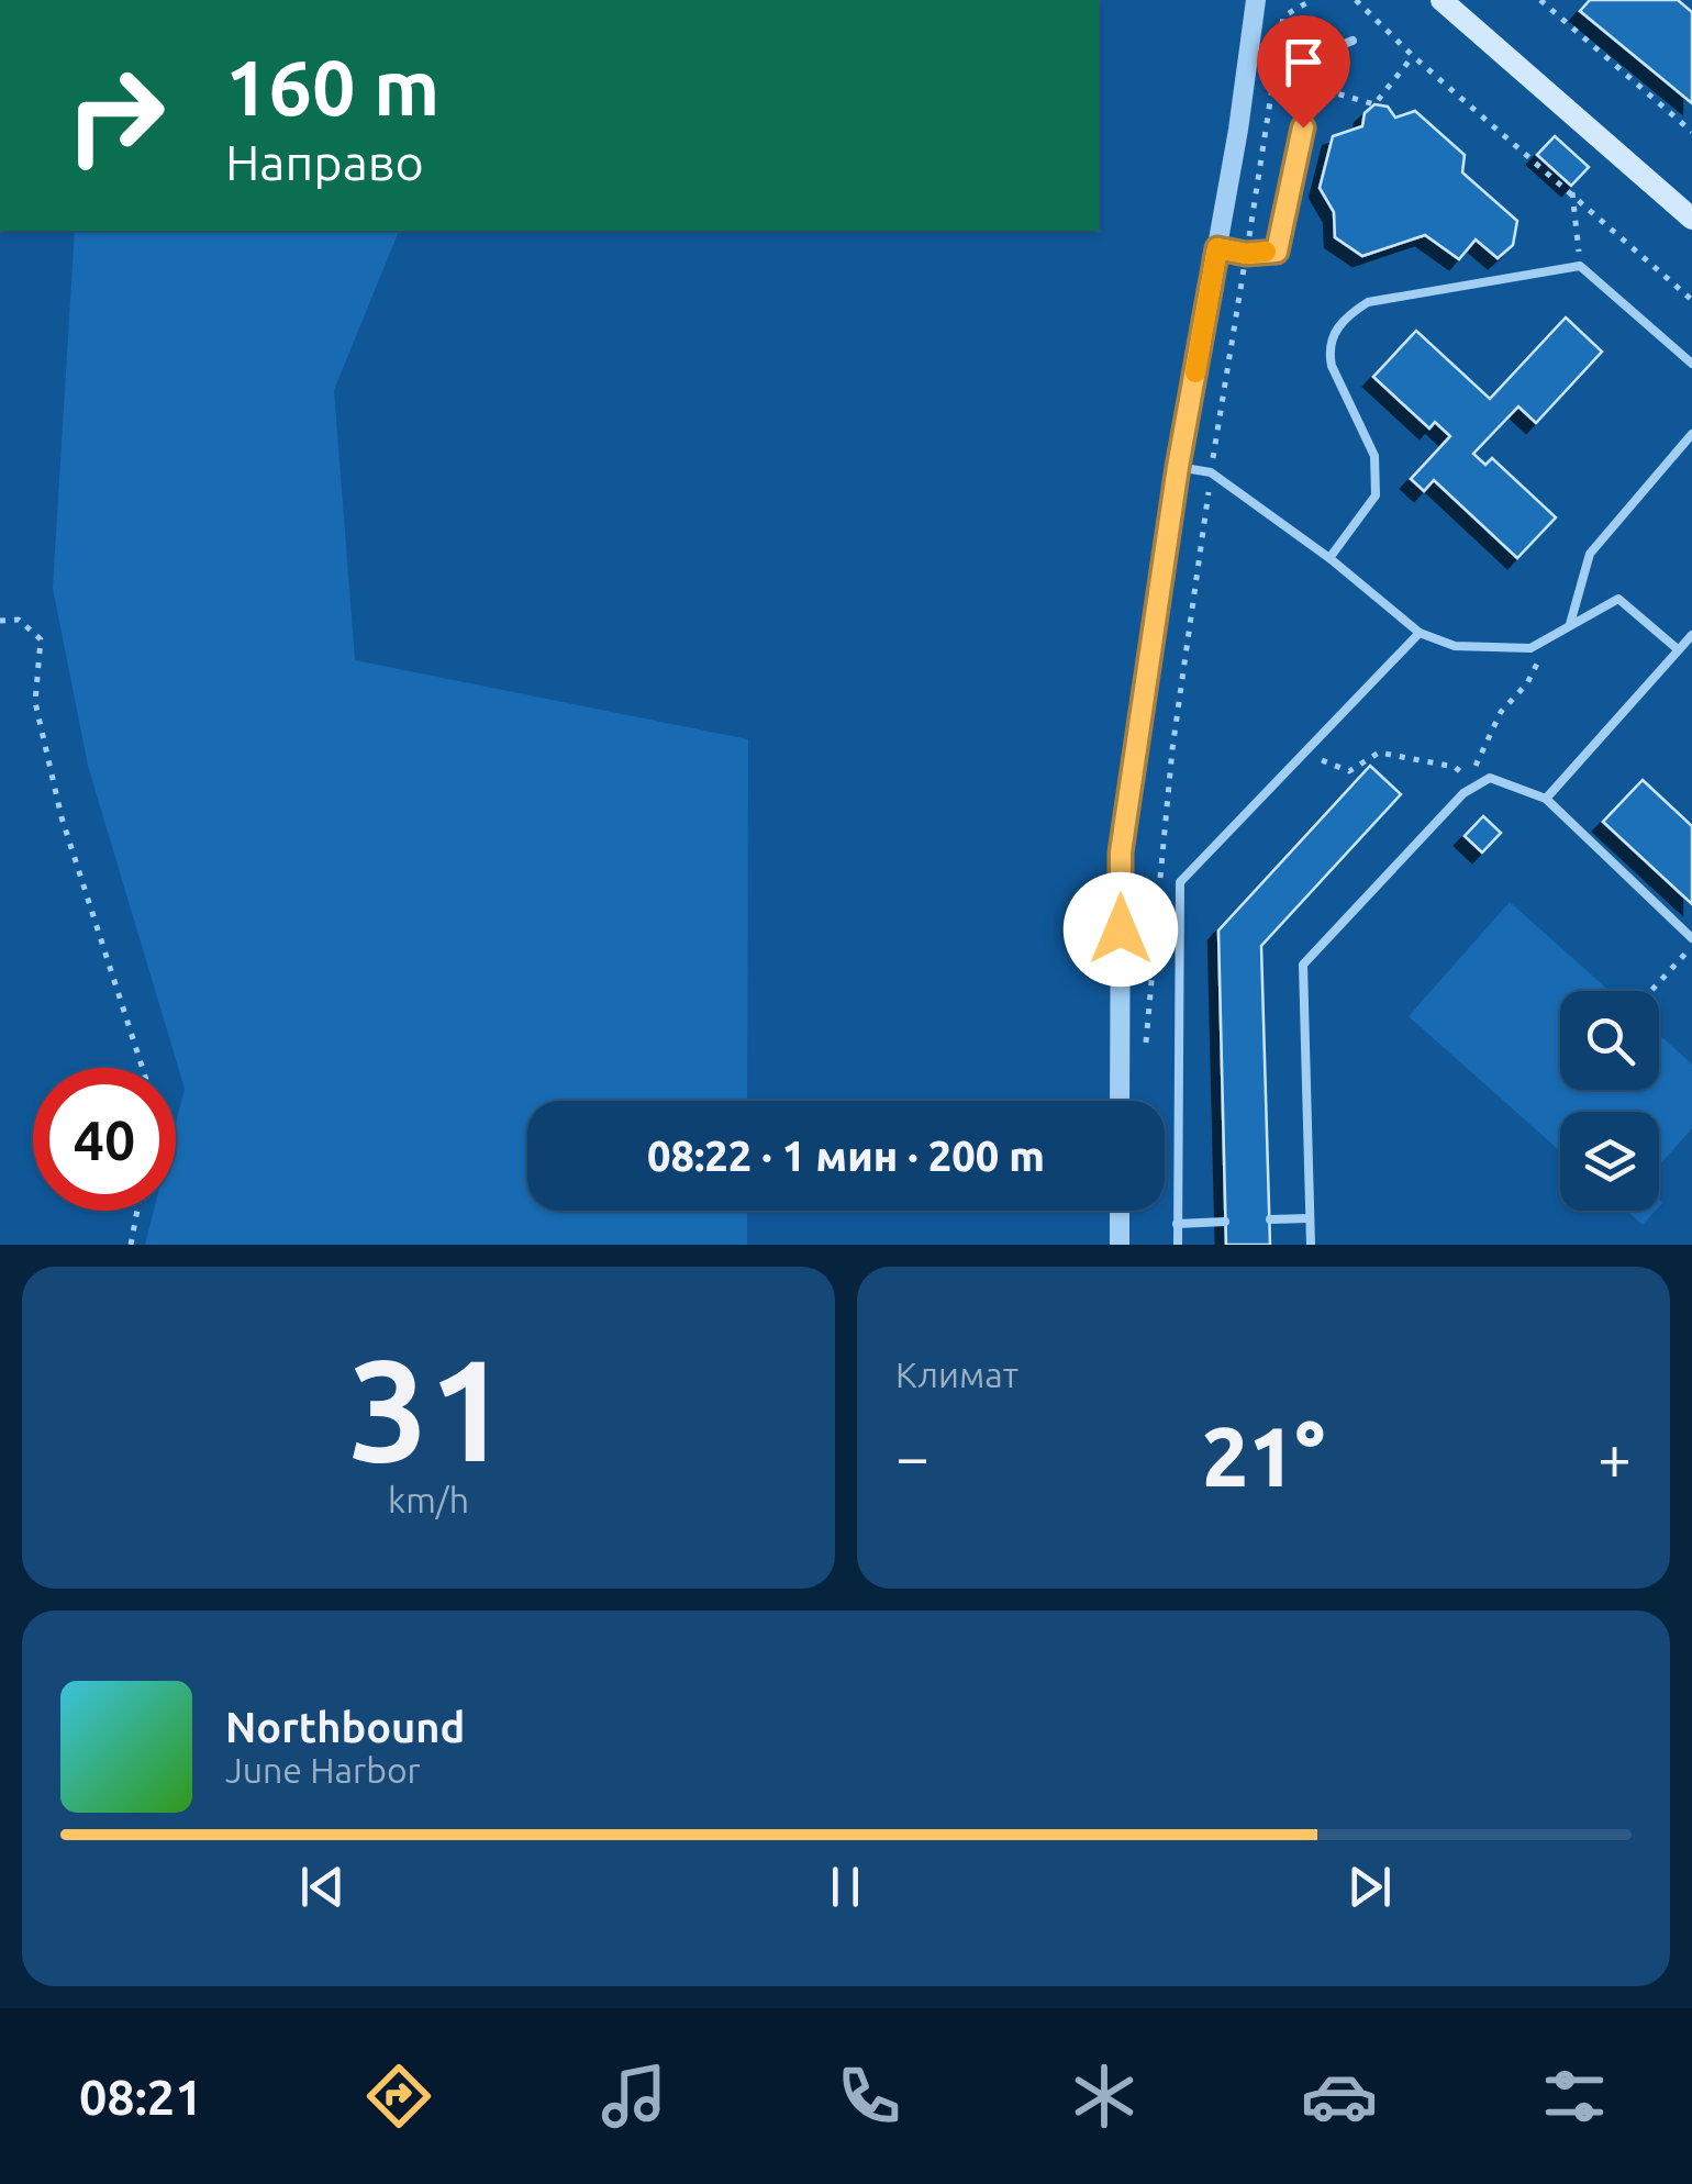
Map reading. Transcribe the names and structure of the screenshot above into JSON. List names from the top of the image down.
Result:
{
  "page": {
    "turn": ["160 m", "Направо"],
    "limit": "40",
    "trip": "08:22 · 1 мин · 200 m",
    "tile": [
      ["31", "km/h"],
      "Климат"
    ],
    "heat": ["−", "21°", "+"],
    "song": ["Northbound", "June Harbor"],
    "tabs": "08:21"
  }
}
